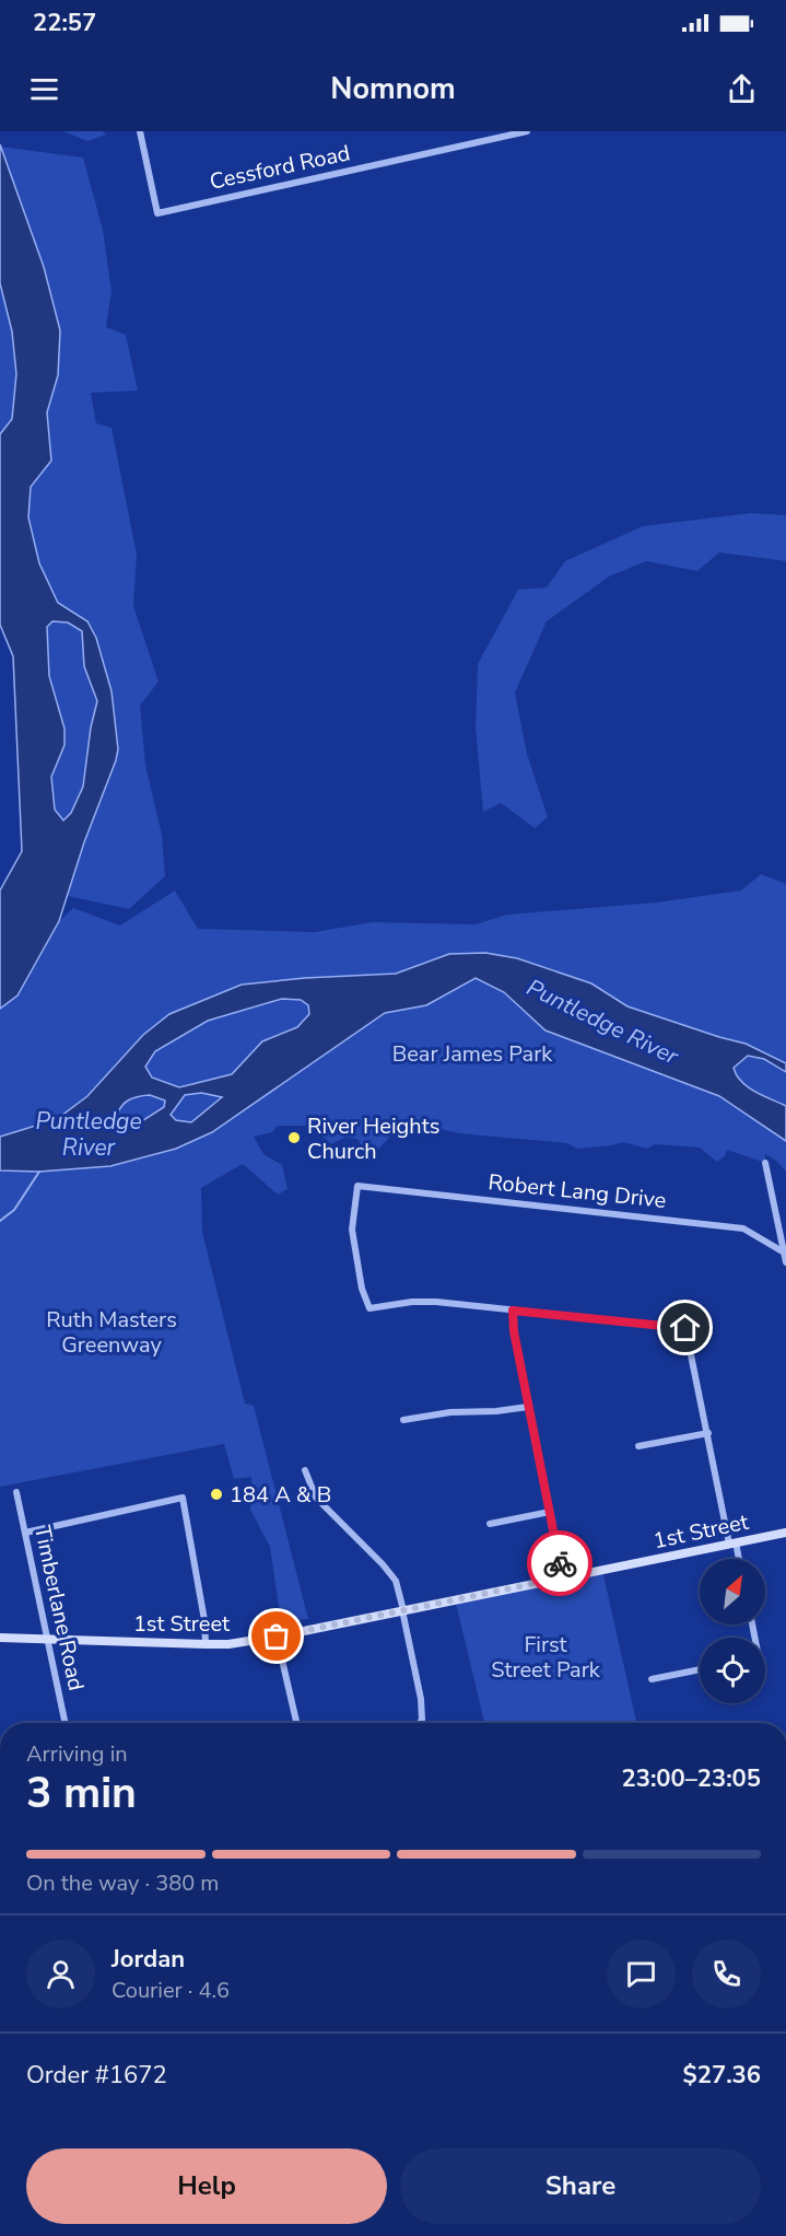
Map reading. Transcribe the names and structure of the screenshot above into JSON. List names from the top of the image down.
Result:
{
  "streets": {
    "street": [
      "Cessford Road",
      "Robert Lang Drive",
      "1st Street",
      "Timberlane Road"
    ]
  },
  "crossings": [
    ["1st Street", "Timberlane Road"]
  ],
  "water": ["Puntledge River"],
  "parks": ["Bear James Park", "Ruth Masters Greenway", "First Street Park"],
  "places": ["River Heights Church", "184 A & B"],
  "north": "top right",
  "page": {
    "status": "22:57",
    "header": "Nomnom",
    "heading": ["3 min", "Arriving in", "23:00–23:05"],
    "panel": [
      "Jordan",
      "Courier · 4.6",
      "Order #1672",
      "$27.36"
    ],
    "bar": "On the way · 380 m",
    "buttons": ["Help", "Share"]
  }
}
